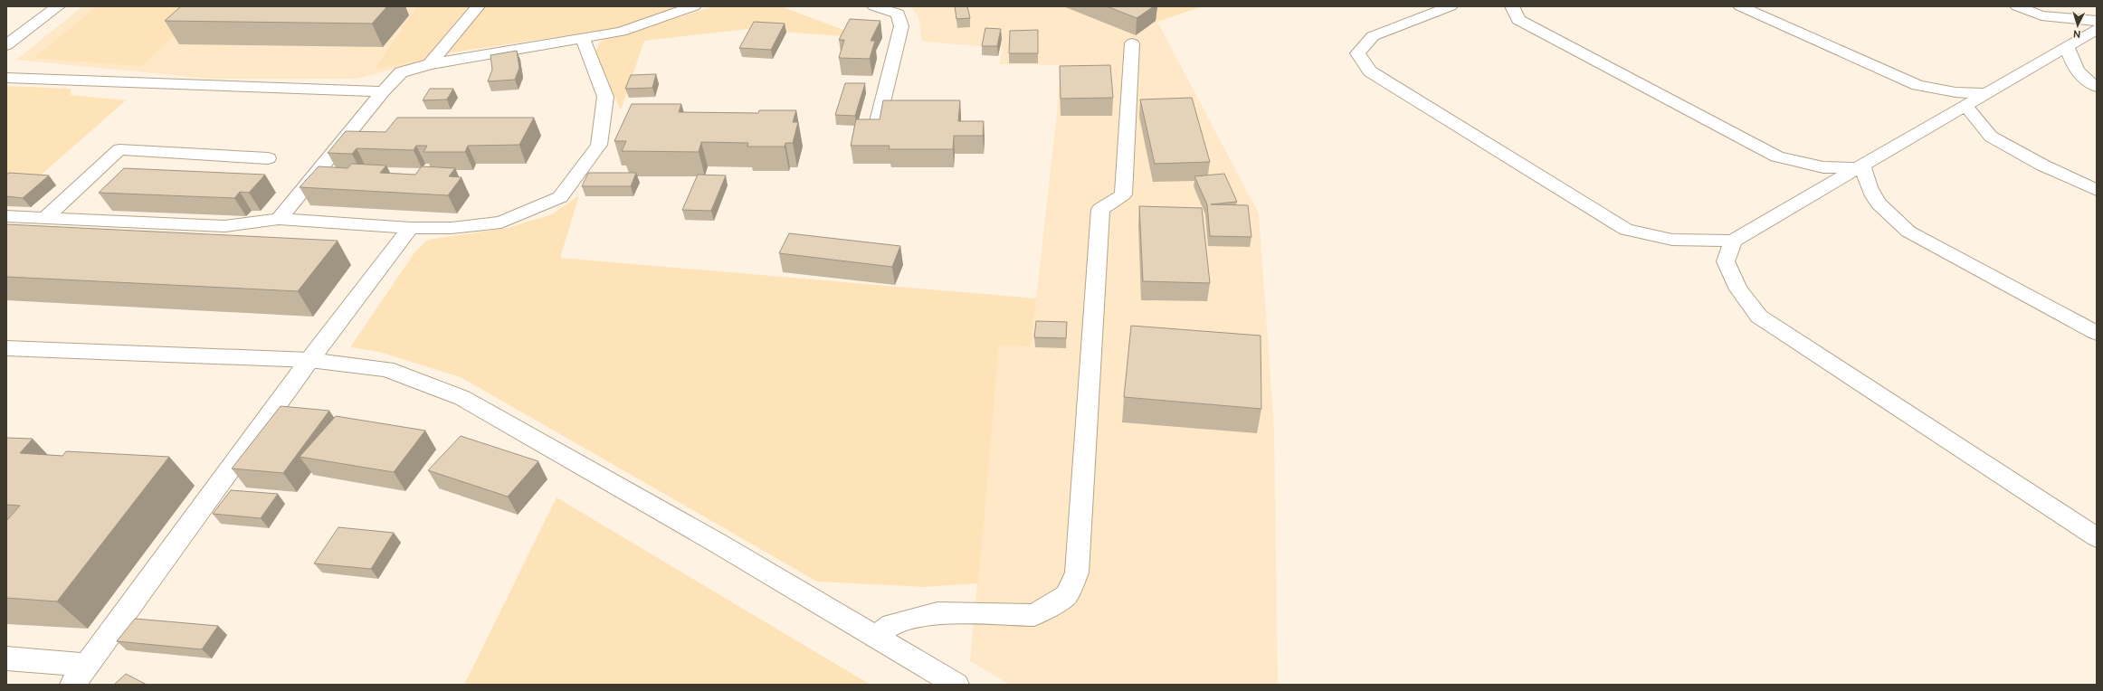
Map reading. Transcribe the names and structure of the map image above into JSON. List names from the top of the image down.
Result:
{
  "north": "bottom"
}
